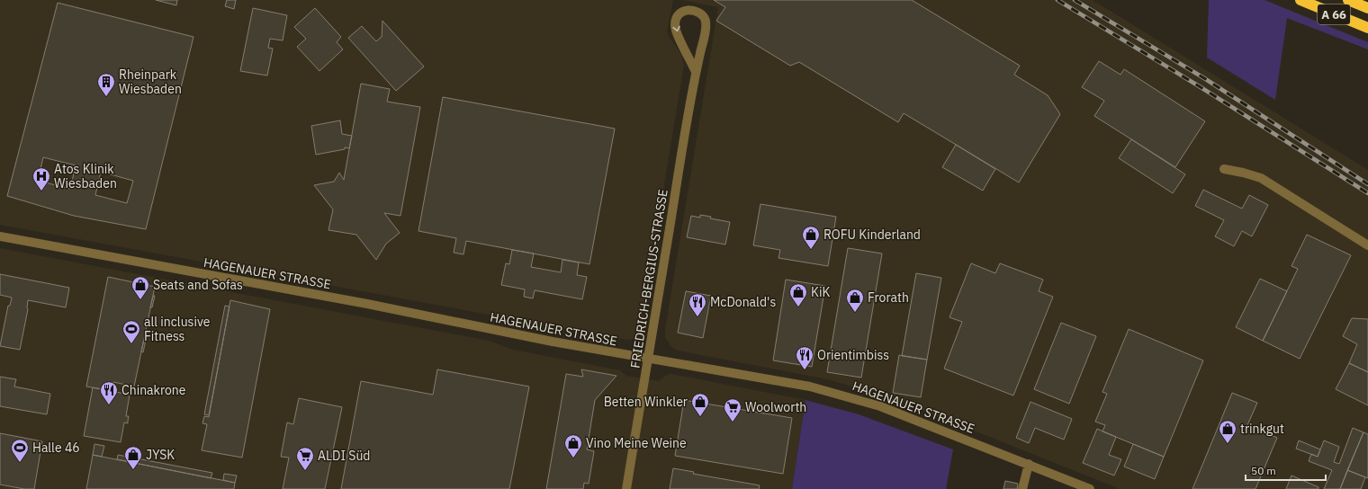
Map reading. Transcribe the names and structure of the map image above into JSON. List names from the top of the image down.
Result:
{
  "streets": {
    "highway": ["A 66"],
    "street": ["HAGENAUER STRASSE", "FRIEDRICH-BERGIUS-STRASSE"]
  },
  "crossings": [
    ["HAGENAUER STRASSE", "FRIEDRICH-BERGIUS-STRASSE"]
  ],
  "places": {
    "building": ["Rheinpark Wiesbaden"],
    "hospital": ["Atos Klinik Wiesbaden"],
    "shop": [
      "ROFU Kinderland",
      "Seats and Sofas",
      "KiK",
      "Frorath",
      "Betten Winkler",
      "trinkgut",
      "Vino Meine Weine",
      "JYSK"
    ],
    "restaurant": ["McDonald's", "Orientimbiss", "Chinakrone"],
    "sports": ["all inclusive Fitness", "Halle 46"],
    "supermarket": ["Woolworth", "ALDI Süd"]
  },
  "scale_bar": "50 m"
}
